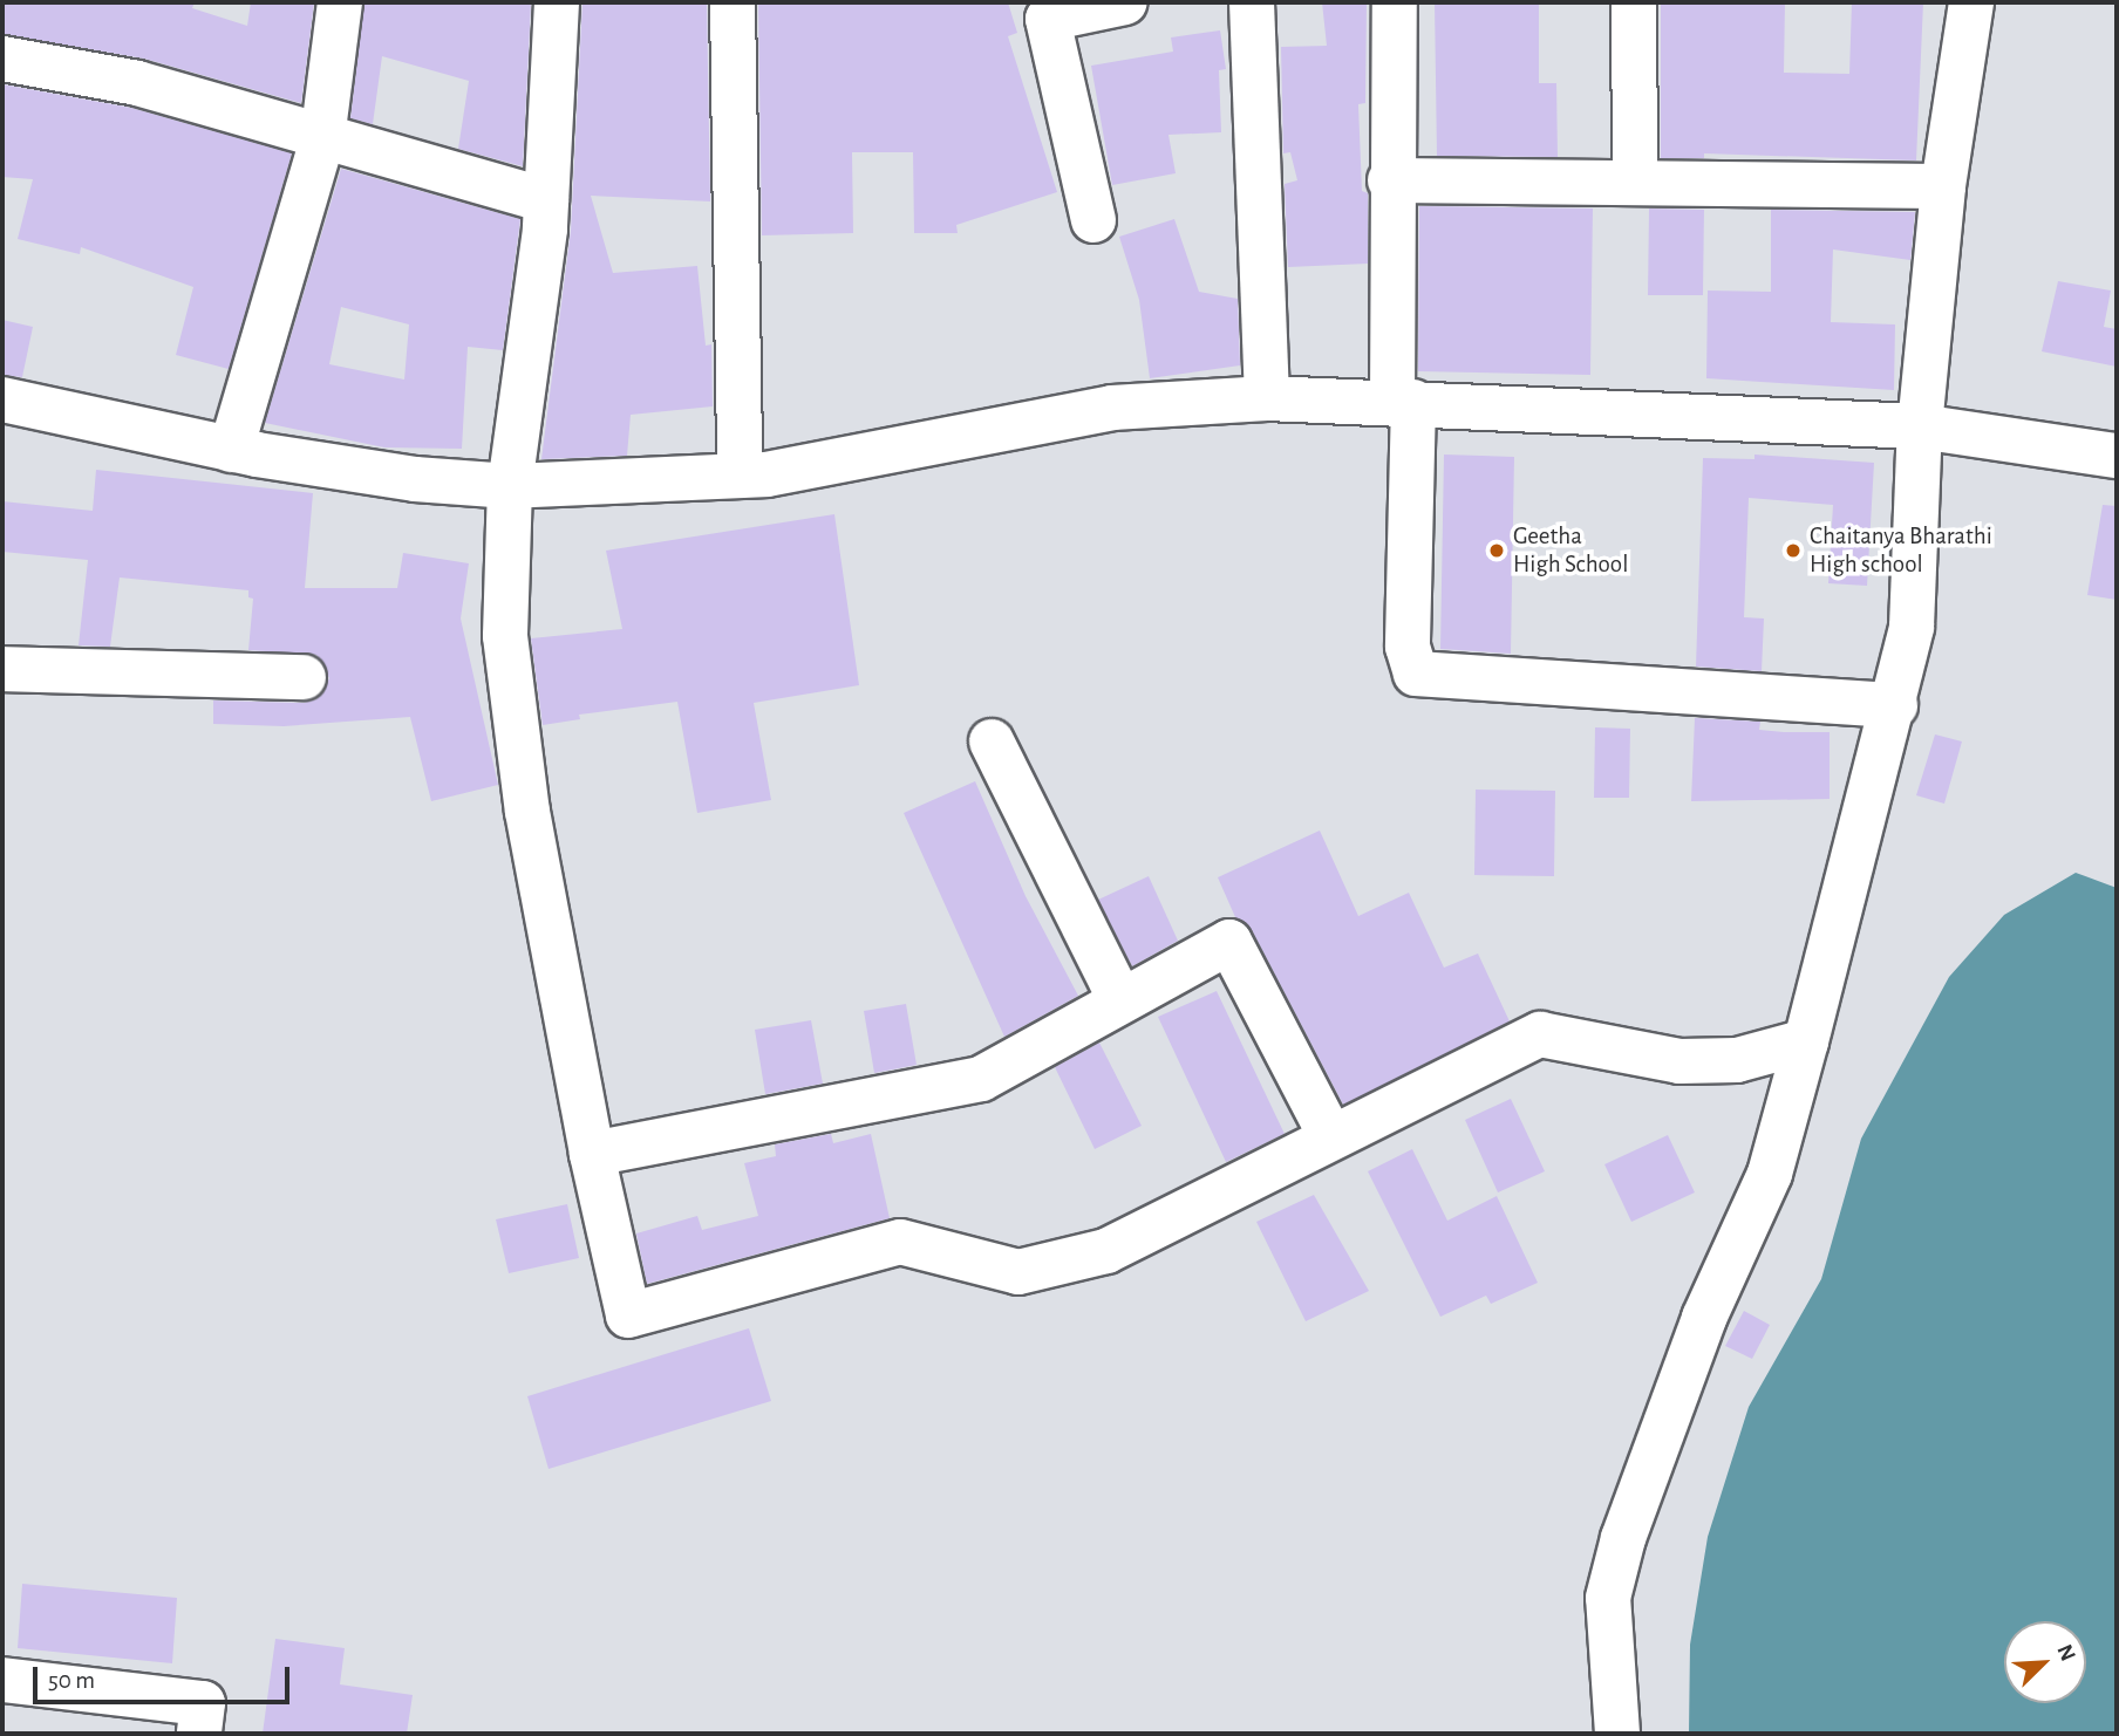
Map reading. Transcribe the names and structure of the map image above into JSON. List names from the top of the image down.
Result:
{
  "places": ["Geetha High School", "Chaitanya Bharathi High school"],
  "scale_bar": "50 m",
  "north": "top right"
}
